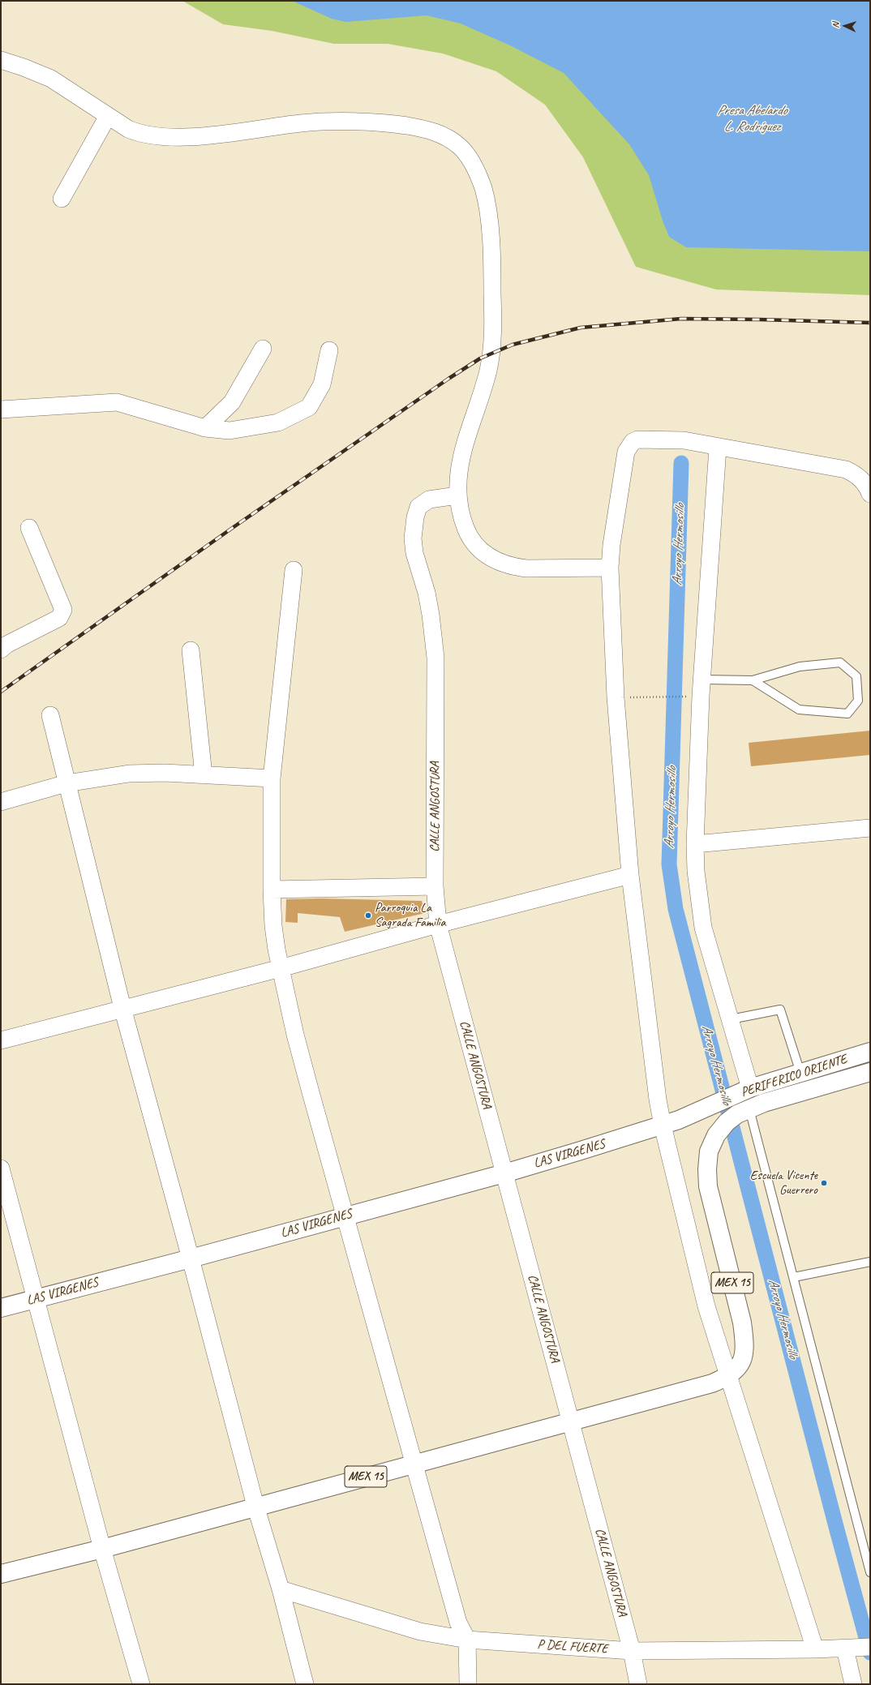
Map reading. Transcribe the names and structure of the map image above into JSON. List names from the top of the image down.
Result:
{
  "streets": {
    "highway": ["PERIFERICO ORIENTE", "LAS VIRGENES", "MEX 15"],
    "street": ["CALLE ANGOSTURA", "P DEL FUERTE"]
  },
  "crossings": [
    ["CALLE ANGOSTURA", "LAS VIRGENES"],
    ["CALLE ANGOSTURA", "MEX 15"],
    ["CALLE ANGOSTURA", "P DEL FUERTE"],
    ["PERIFERICO ORIENTE", "LAS VIRGENES"],
    ["PERIFERICO ORIENTE", "MEX 15"]
  ],
  "water": ["Presa Abelardo L. Rodríguez", "Arroyo Hermosillo"],
  "places": ["Parroquia La Sagrada Familia", "Escuela Vicente Guerrero"],
  "north": "left"
}
